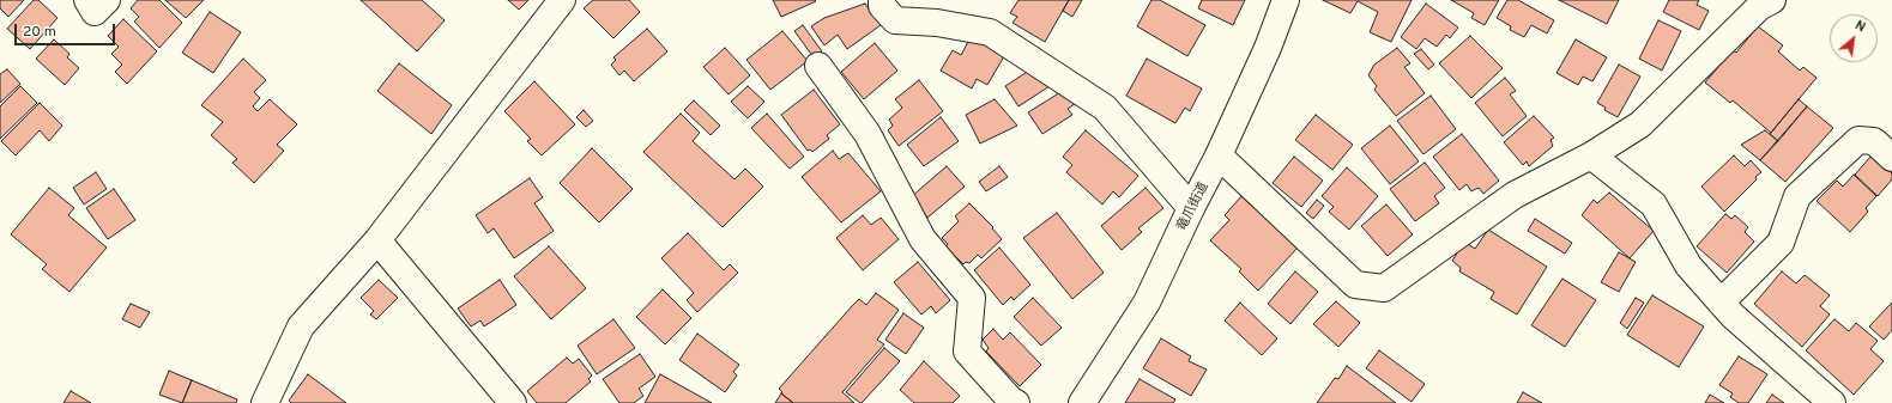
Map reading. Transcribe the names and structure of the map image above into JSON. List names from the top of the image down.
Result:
{
  "streets": {
    "street": ["竜爪街道"]
  },
  "scale_bar": "20 m",
  "north": "top right"
}
